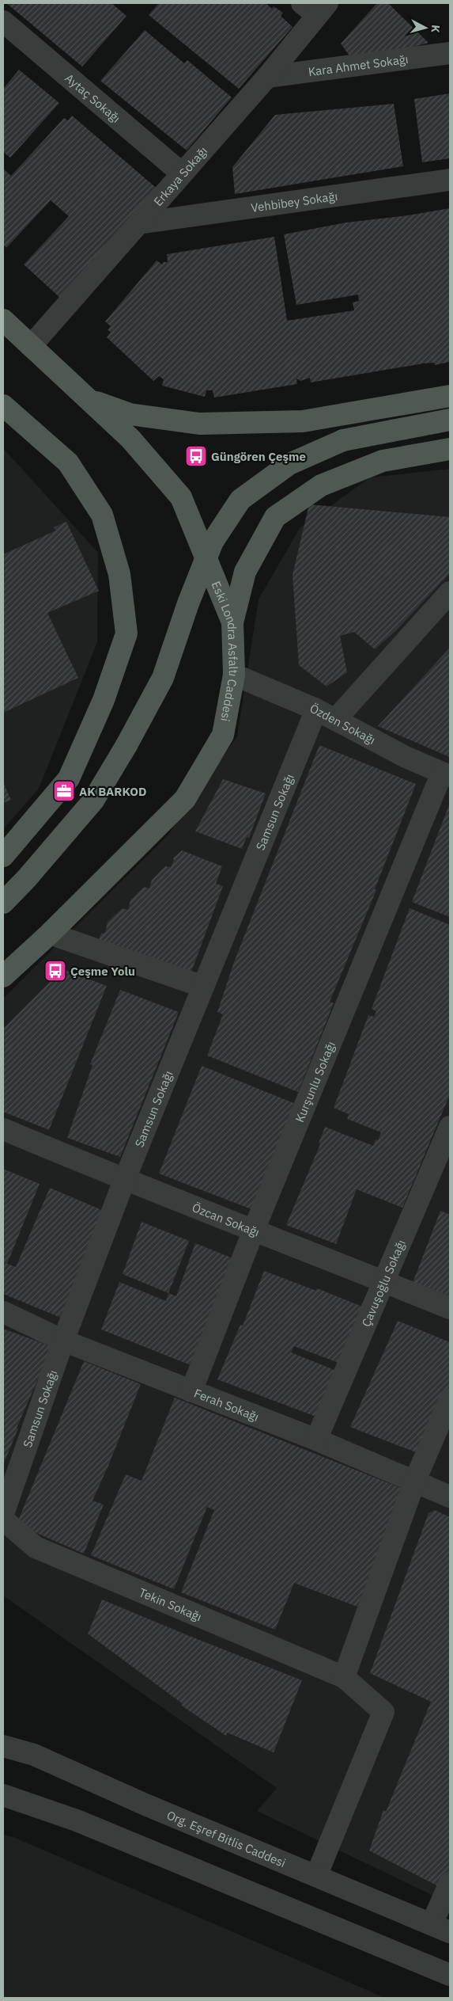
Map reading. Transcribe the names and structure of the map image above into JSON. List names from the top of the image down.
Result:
{
  "streets": {
    "main road": ["Eski Londra Asfaltı Caddesi"],
    "street": [
      "Kara Ahmet Sokağı",
      "Aytaç Sokağı",
      "Erkaya Sokağı",
      "Vehbibey Sokağı",
      "Özden Sokağı",
      "Samsun Sokağı",
      "Kurşunlu Sokağı",
      "Özcan Sokağı",
      "Çavuşoğlu Sokağı",
      "Ferah Sokağı",
      "Tekin Sokağı",
      "Org. Eşref Bitlis Caddesi"
    ]
  },
  "crossings": [
    ["Kara Ahmet Sokağı", "Erkaya Sokağı"],
    ["Aytaç Sokağı", "Erkaya Sokağı"],
    ["Erkaya Sokağı", "Vehbibey Sokağı"],
    ["Erkaya Sokağı", "Eski Londra Asfaltı Caddesi"],
    ["Eski Londra Asfaltı Caddesi", "Özden Sokağı"],
    ["Özden Sokağı", "Samsun Sokağı"],
    ["Özden Sokağı", "Kurşunlu Sokağı"],
    ["Samsun Sokağı", "Özcan Sokağı"],
    ["Samsun Sokağı", "Ferah Sokağı"],
    ["Kurşunlu Sokağı", "Özcan Sokağı"],
    ["Kurşunlu Sokağı", "Ferah Sokağı"],
    ["Özcan Sokağı", "Çavuşoğlu Sokağı"],
    ["Çavuşoğlu Sokağı", "Ferah Sokağı"],
    ["Tekin Sokağı", "Org. Eşref Bitlis Caddesi"]
  ],
  "places": {
    "bus stop": ["Güngören Çeşme", "Çeşme Yolu"],
    "office": ["AK BARKOD"]
  },
  "north": "right"
}
